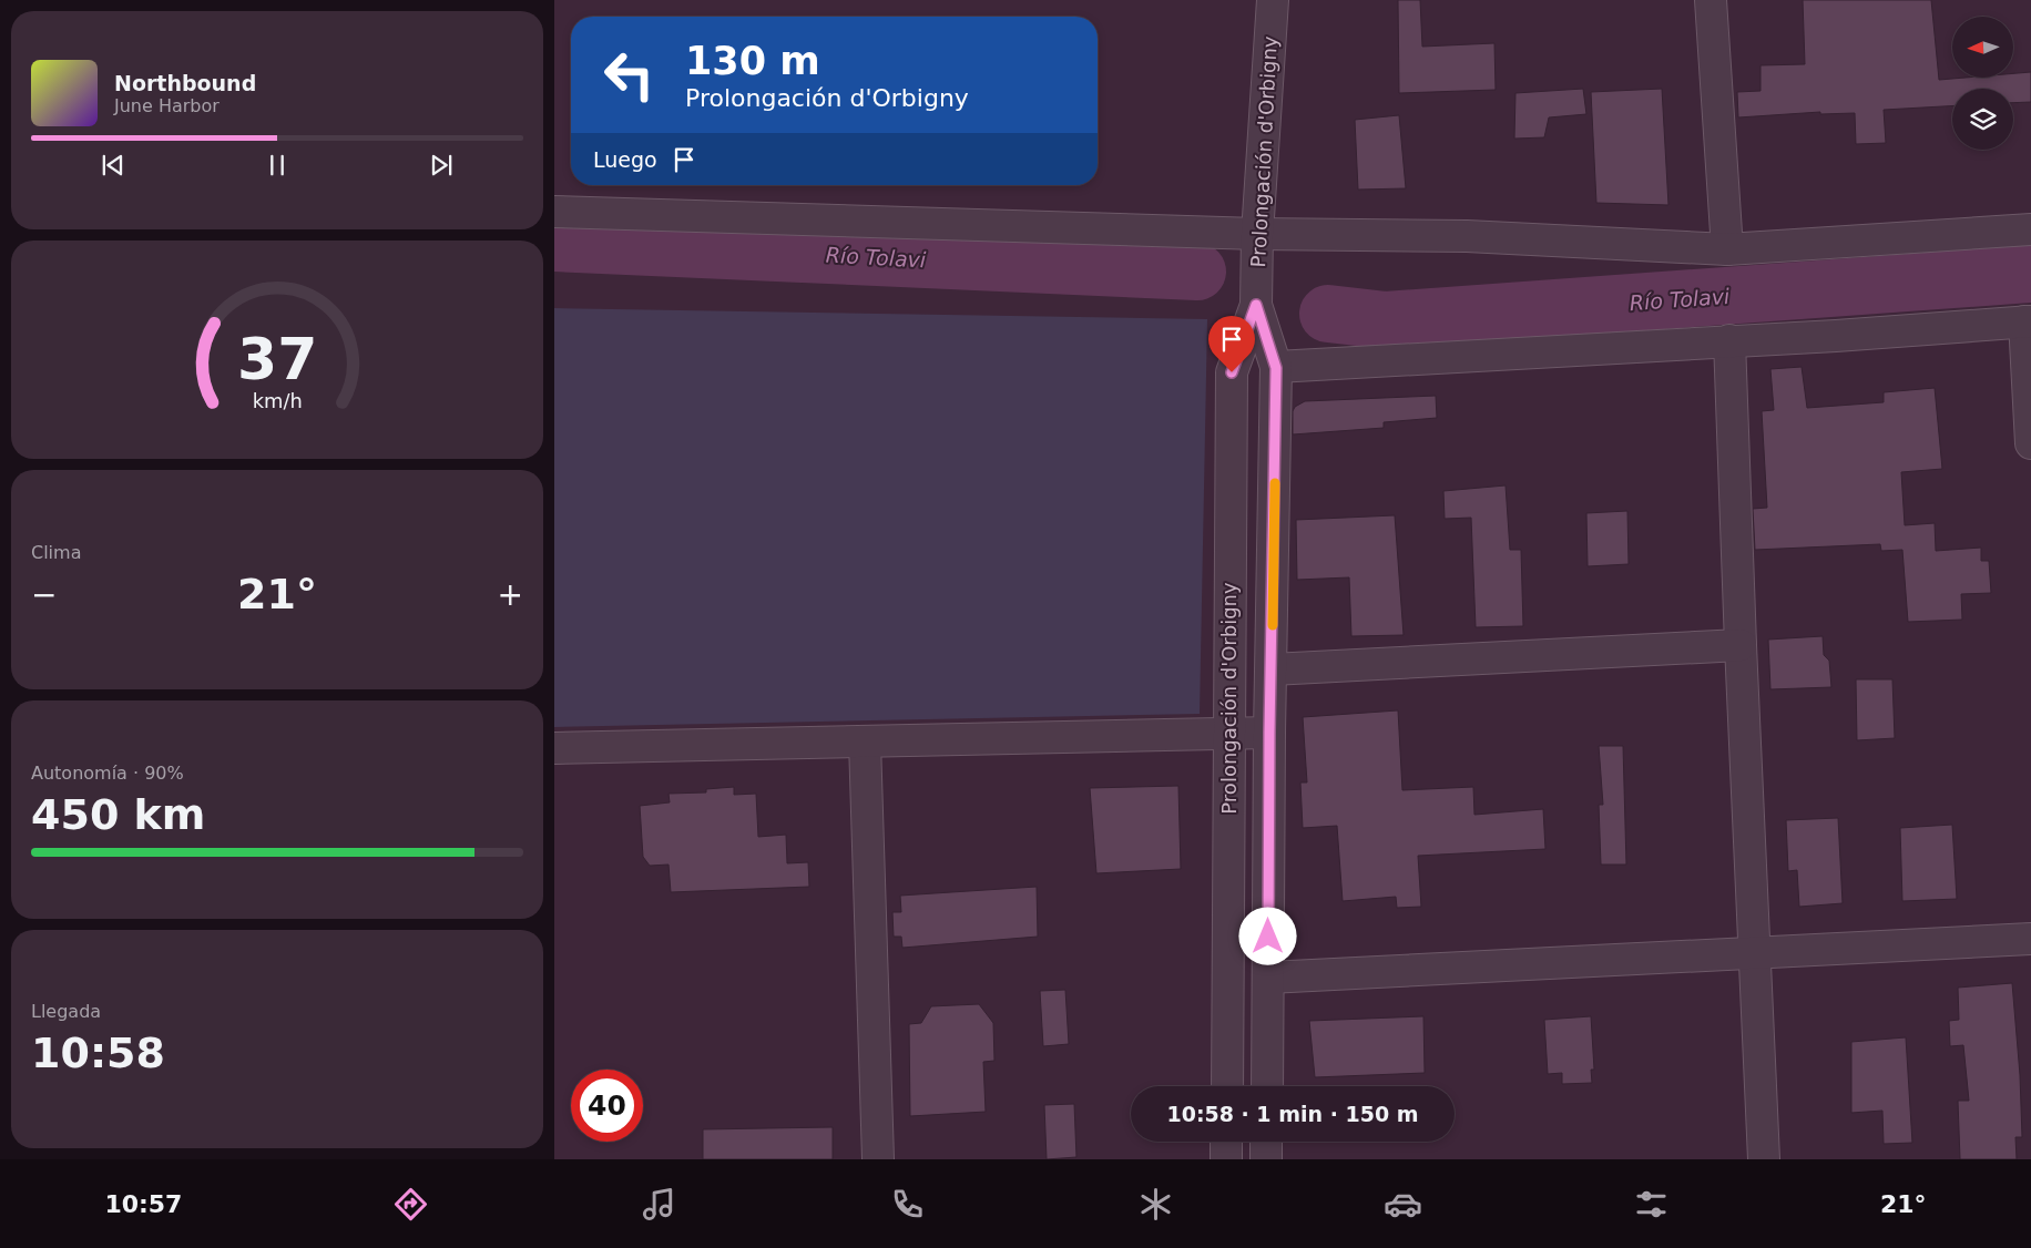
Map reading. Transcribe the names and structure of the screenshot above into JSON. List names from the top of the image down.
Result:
{
  "streets": {
    "street": ["Prolongación d'Orbigny"]
  },
  "water": ["Río Tolavi"],
  "north": "left",
  "page": {
    "turn": ["130 m", "Prolongación d'Orbigny"],
    "song": ["Northbound", "June Harbor"],
    "then": "Luego",
    "tile": [
      "Clima",
      ["Autonomía · 90%", "450 km"],
      ["Llegada", "10:58"]
    ],
    "heat": ["−", "21°", "+"],
    "limit": "40",
    "trip": "10:58 · 1 min · 150 m",
    "tabs": ["10:57", "21°"],
    "gauge": ["37", "km/h"]
  }
}
